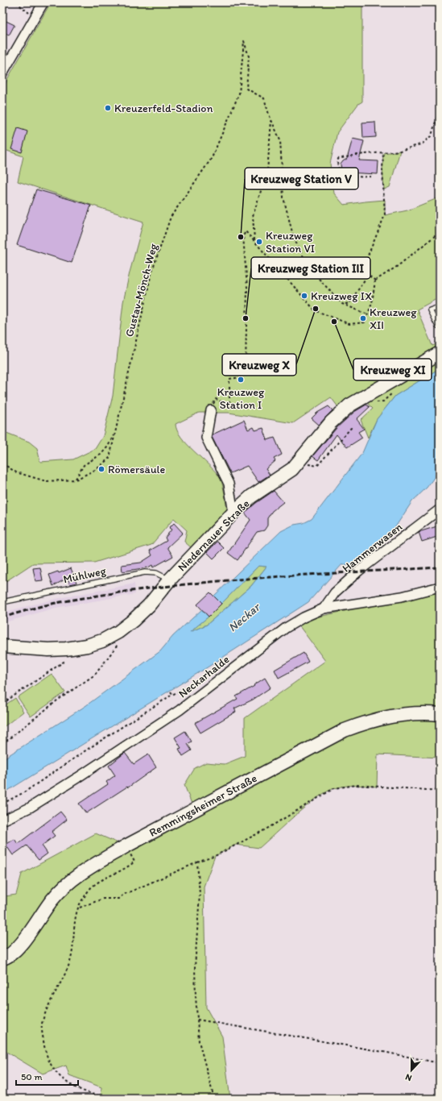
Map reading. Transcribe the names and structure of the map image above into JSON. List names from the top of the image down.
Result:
{
  "streets": {
    "main road": ["Niedernauer Straße", "Remmingsheimer Straße"],
    "street": ["Hammerwasen", "Neckarhalde"],
    "lane": ["Mühlweg"],
    "path": ["Gustav-Mönch-Weg"]
  },
  "crossings": [
    ["Niedernauer Straße", "Mühlweg"],
    ["Hammerwasen", "Neckarhalde"]
  ],
  "water": ["Neckar"],
  "places": [
    "Kreuzerfeld-Stadion",
    "Kreuzweg Station V",
    "Kreuzweg Station VI",
    "Kreuzweg IX",
    "Kreuzweg X",
    "Kreuzweg Station III",
    "Kreuzweg XII",
    "Kreuzweg XI",
    "Kreuzweg Station I",
    "Römersäule"
  ],
  "scale_bar": "50 m",
  "north": "bottom"
}
